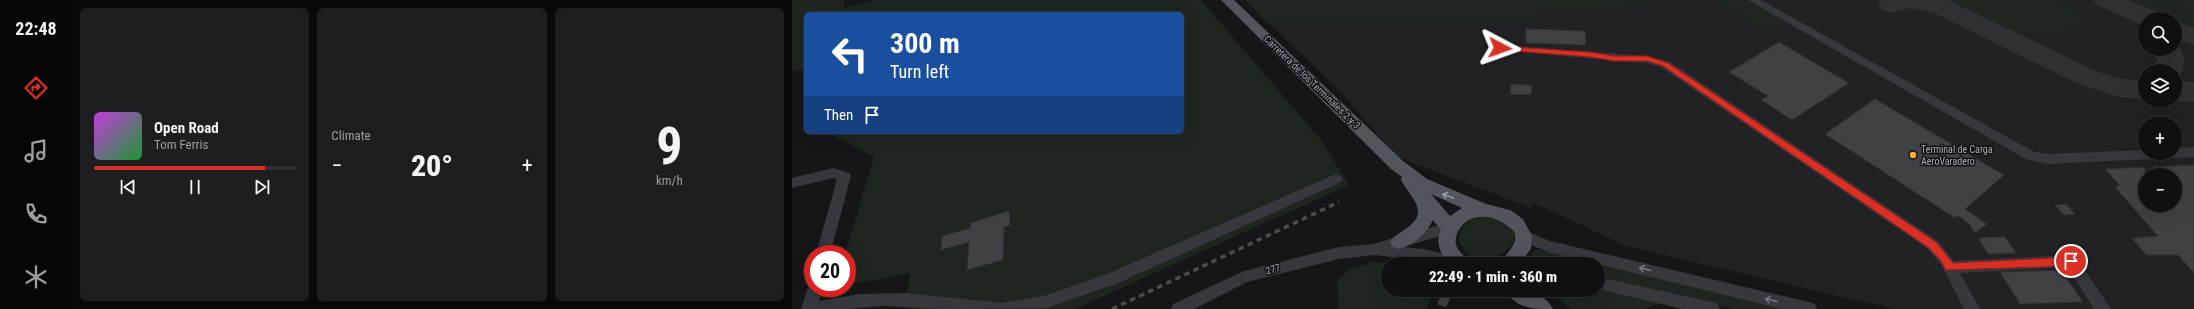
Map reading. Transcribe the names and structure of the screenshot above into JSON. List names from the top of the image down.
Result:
{
  "streets": {
    "main road": ["Carretera de los Terminales 2 y 3"],
    "street": ["277"]
  },
  "crossings": [
    ["Carretera de los Terminales 2 y 3", "277"]
  ],
  "places": ["Terminal de Carga AeroVaradero"],
  "page": {
    "tabs": "22:48",
    "tile": [
      "Climate",
      ["9", "km/h"]
    ],
    "map_buttons": ["+", "−"],
    "turn": ["300 m", "Turn left"],
    "then": "Then",
    "song": ["Open Road", "Tom Ferris"],
    "heat": ["−", "20°", "+"],
    "limit": "20",
    "trip": "22:49 · 1 min · 360 m"
  }
}
